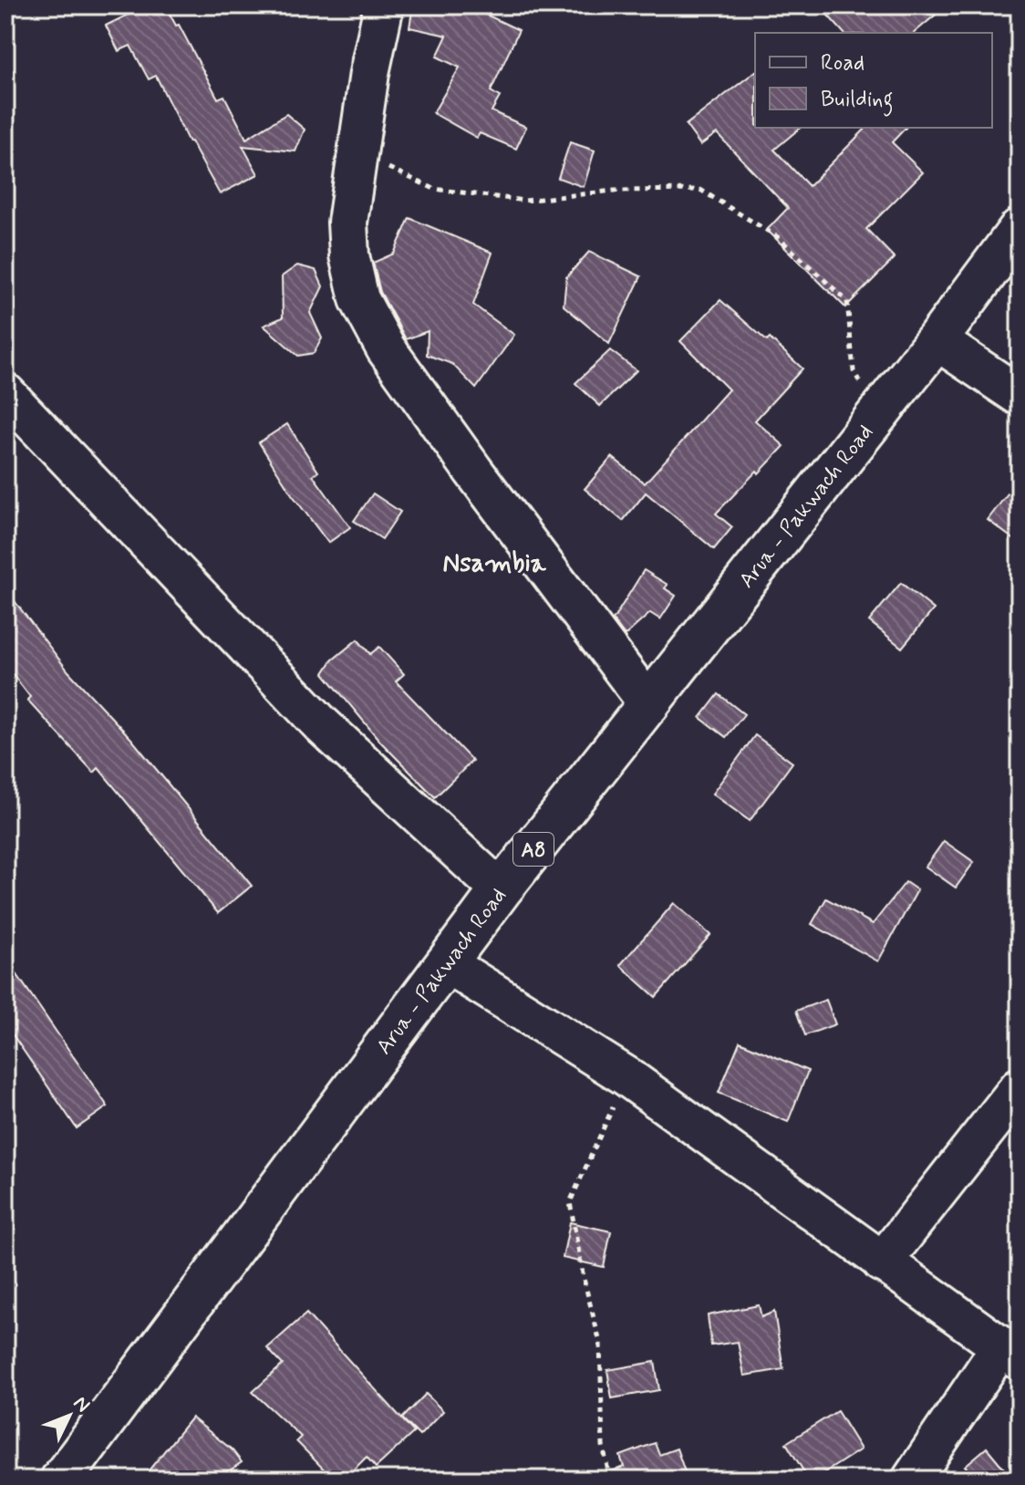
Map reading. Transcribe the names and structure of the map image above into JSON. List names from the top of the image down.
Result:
{
  "streets": {
    "main road": ["Arua - Pakwach Road", "A8"]
  },
  "districts": ["Nsambia"],
  "legend": ["Road", "Building"],
  "north": "top right"
}
